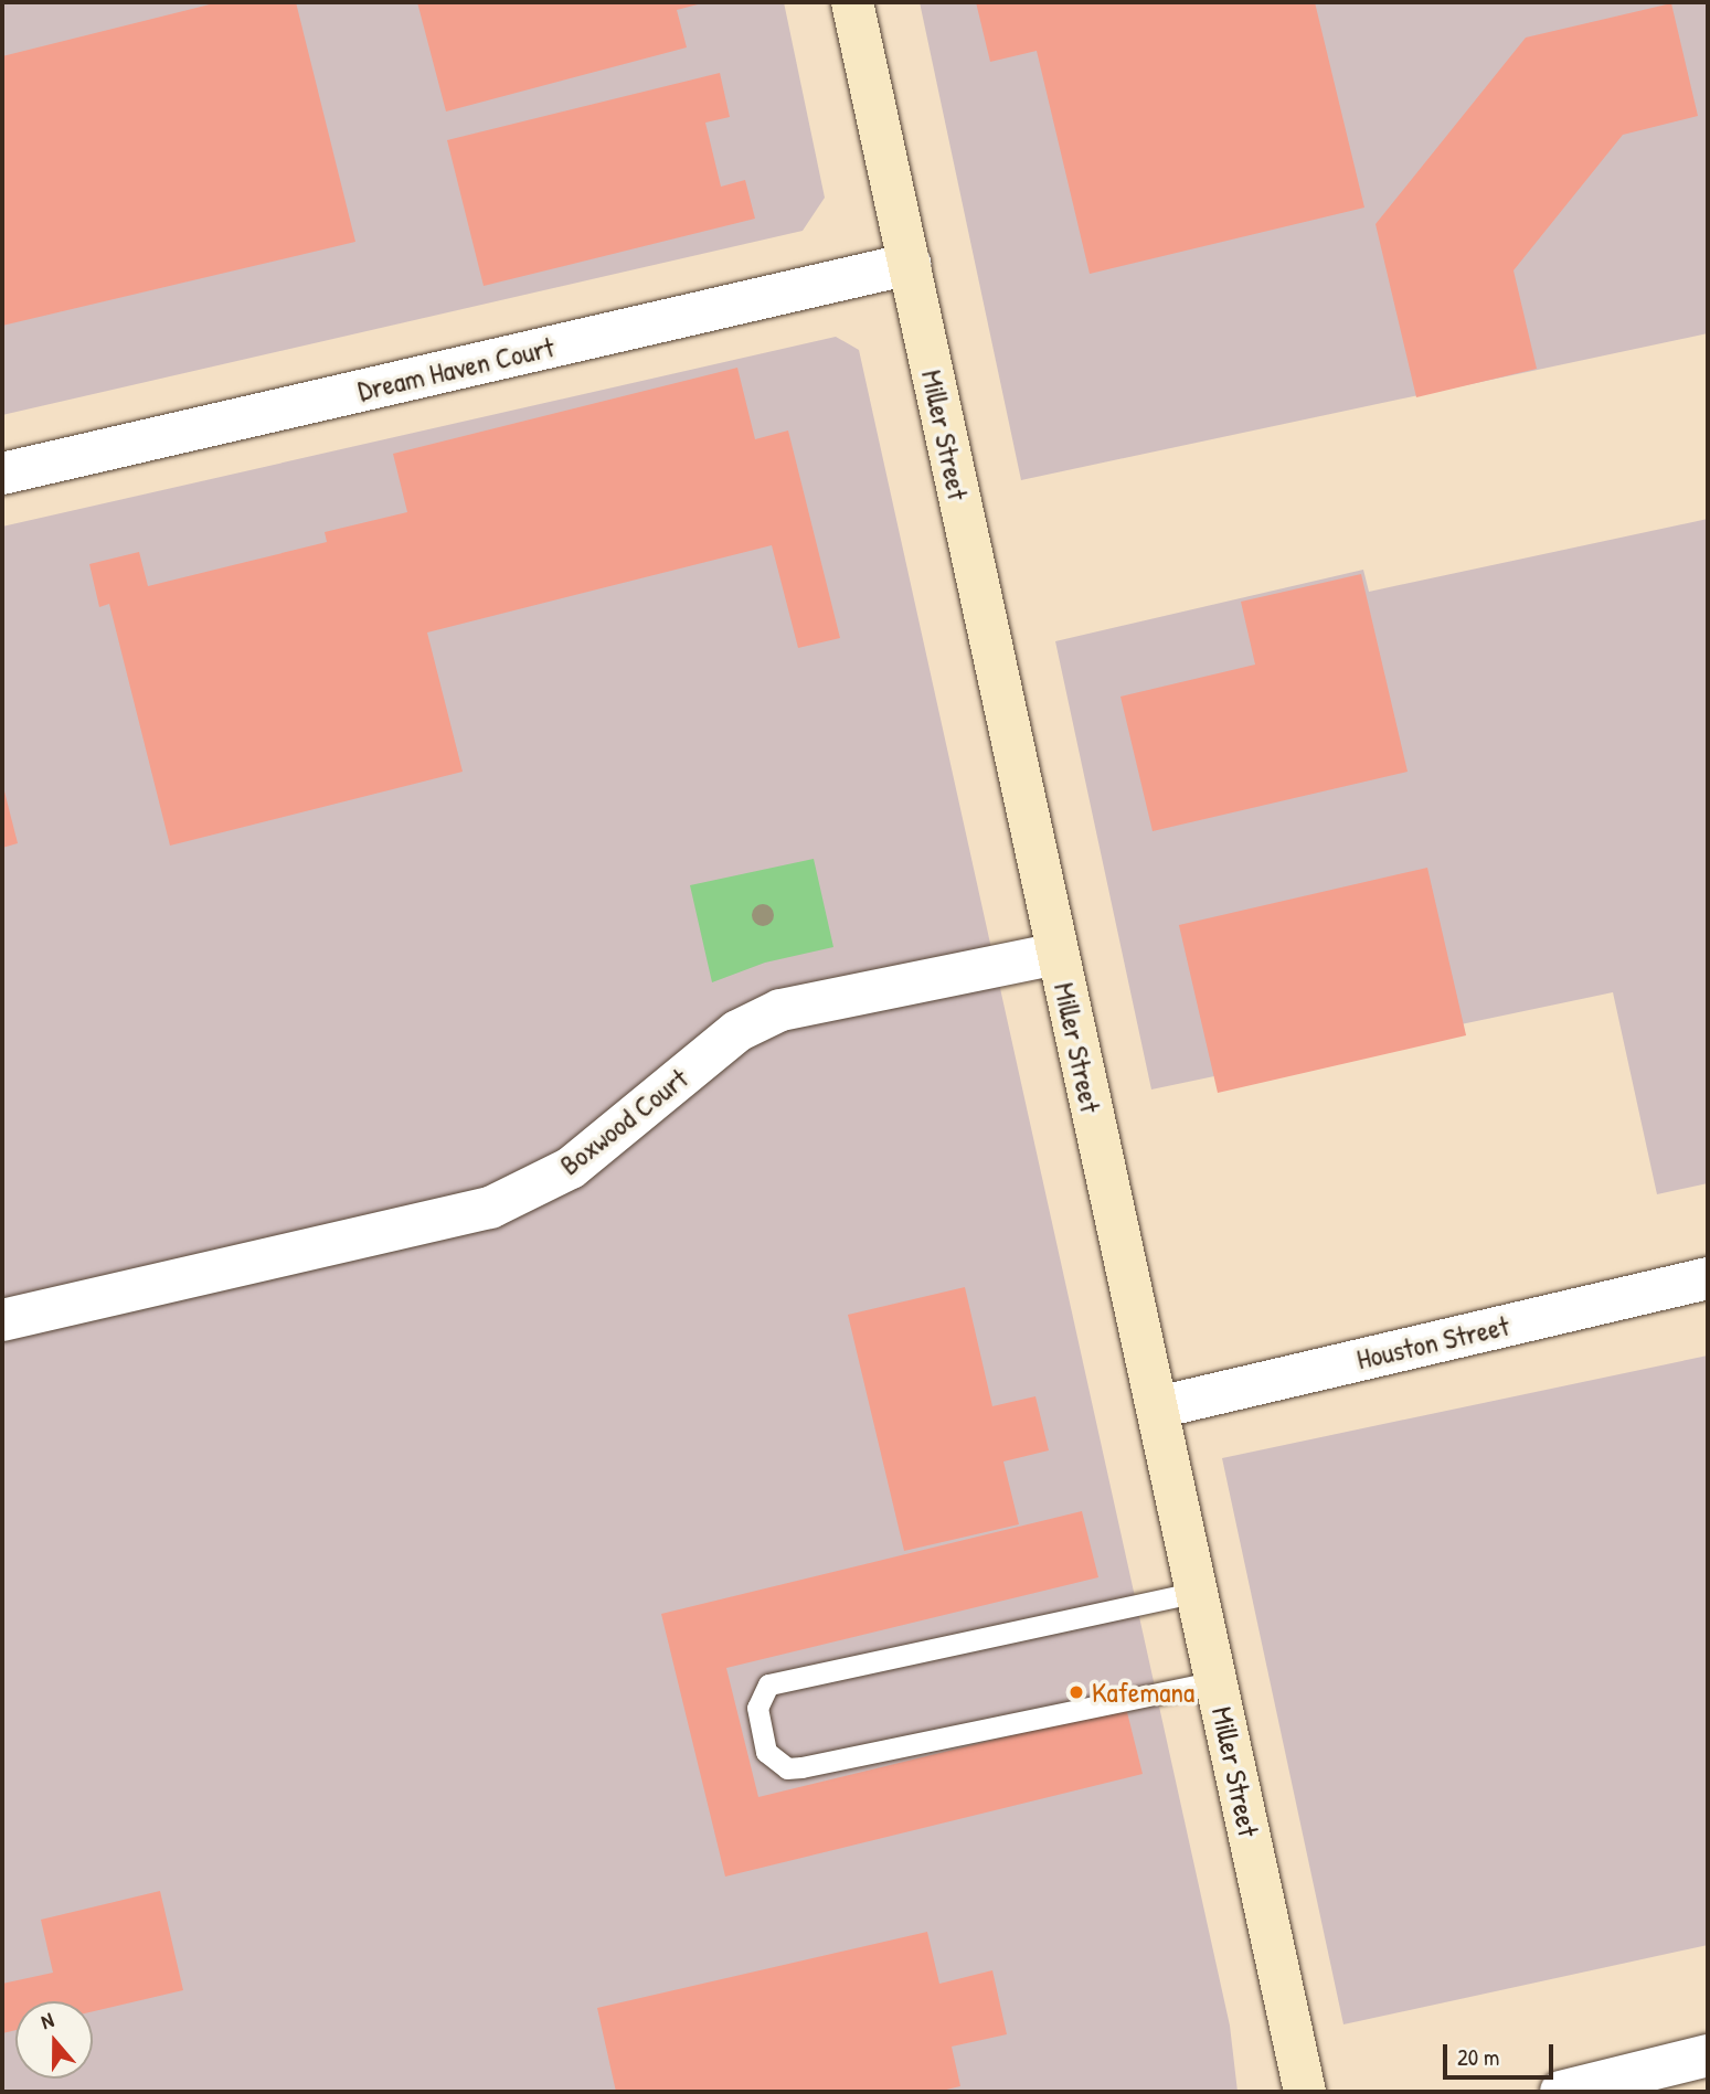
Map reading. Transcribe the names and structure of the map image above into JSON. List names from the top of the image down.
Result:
{
  "streets": {
    "street": [
      "Dream Haven Court",
      "Miller Street",
      "Boxwood Court",
      "Houston Street"
    ]
  },
  "crossings": [
    ["Dream Haven Court", "Miller Street"],
    ["Miller Street", "Boxwood Court"],
    ["Miller Street", "Houston Street"]
  ],
  "places": ["Kafemana"],
  "scale_bar": "20 m",
  "north": "top"
}
